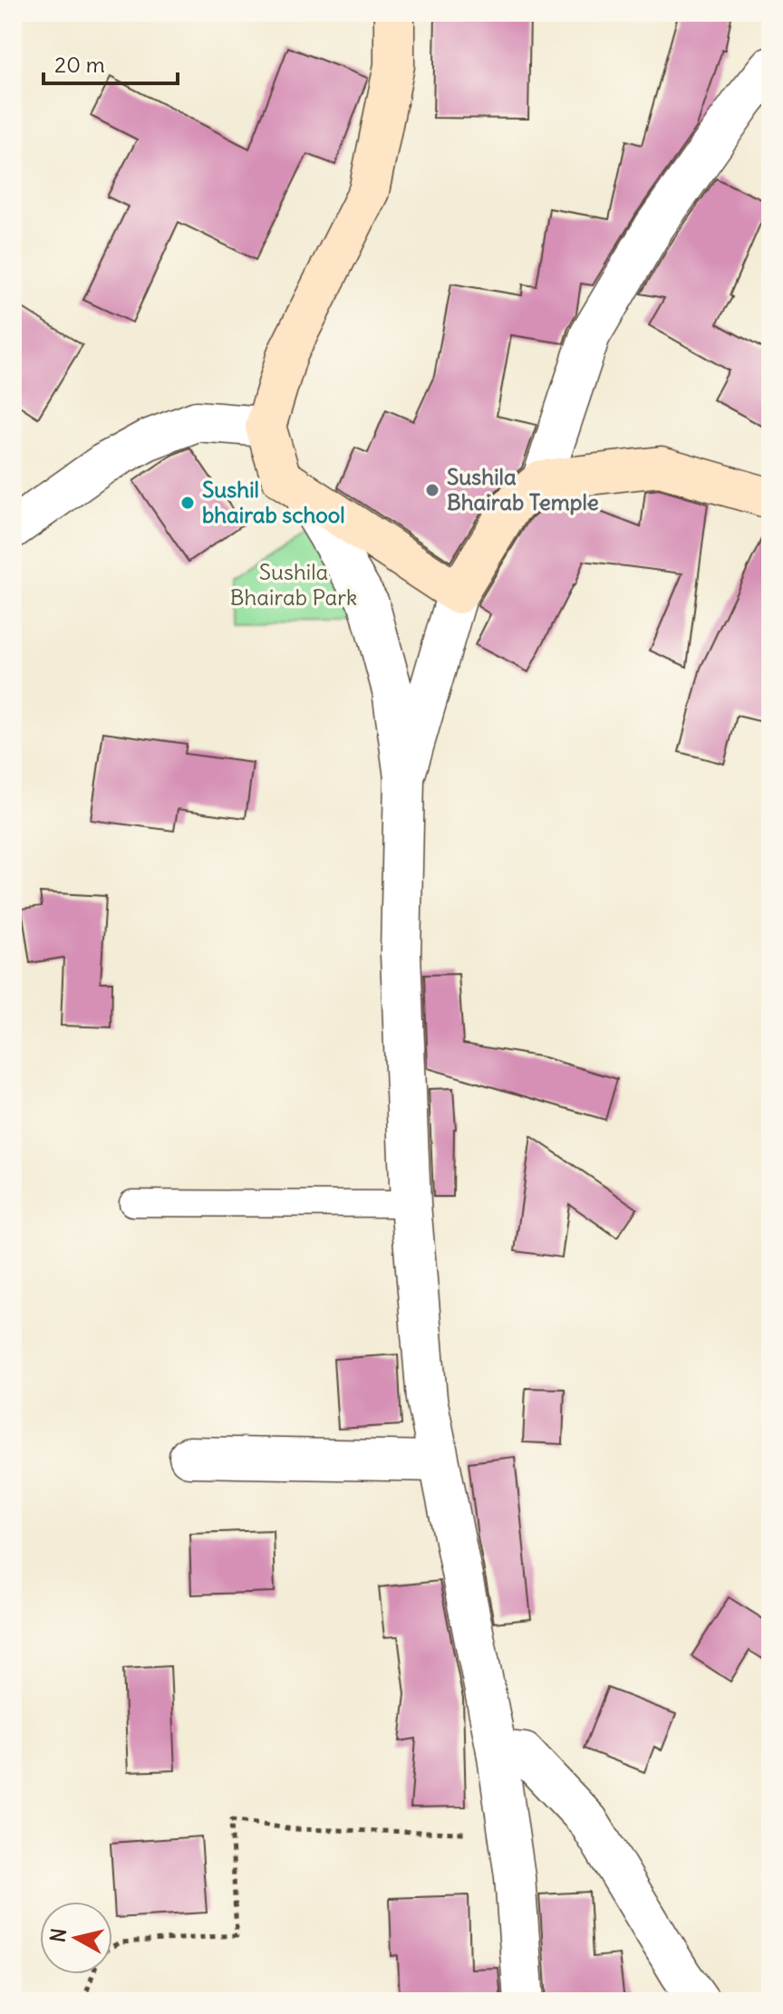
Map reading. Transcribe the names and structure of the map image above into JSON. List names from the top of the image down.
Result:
{
  "parks": ["Sushila Bhairab Park"],
  "places": ["Sushila Bhairab Temple", "Sushil bhairab school"],
  "scale_bar": "20 m",
  "north": "left"
}
